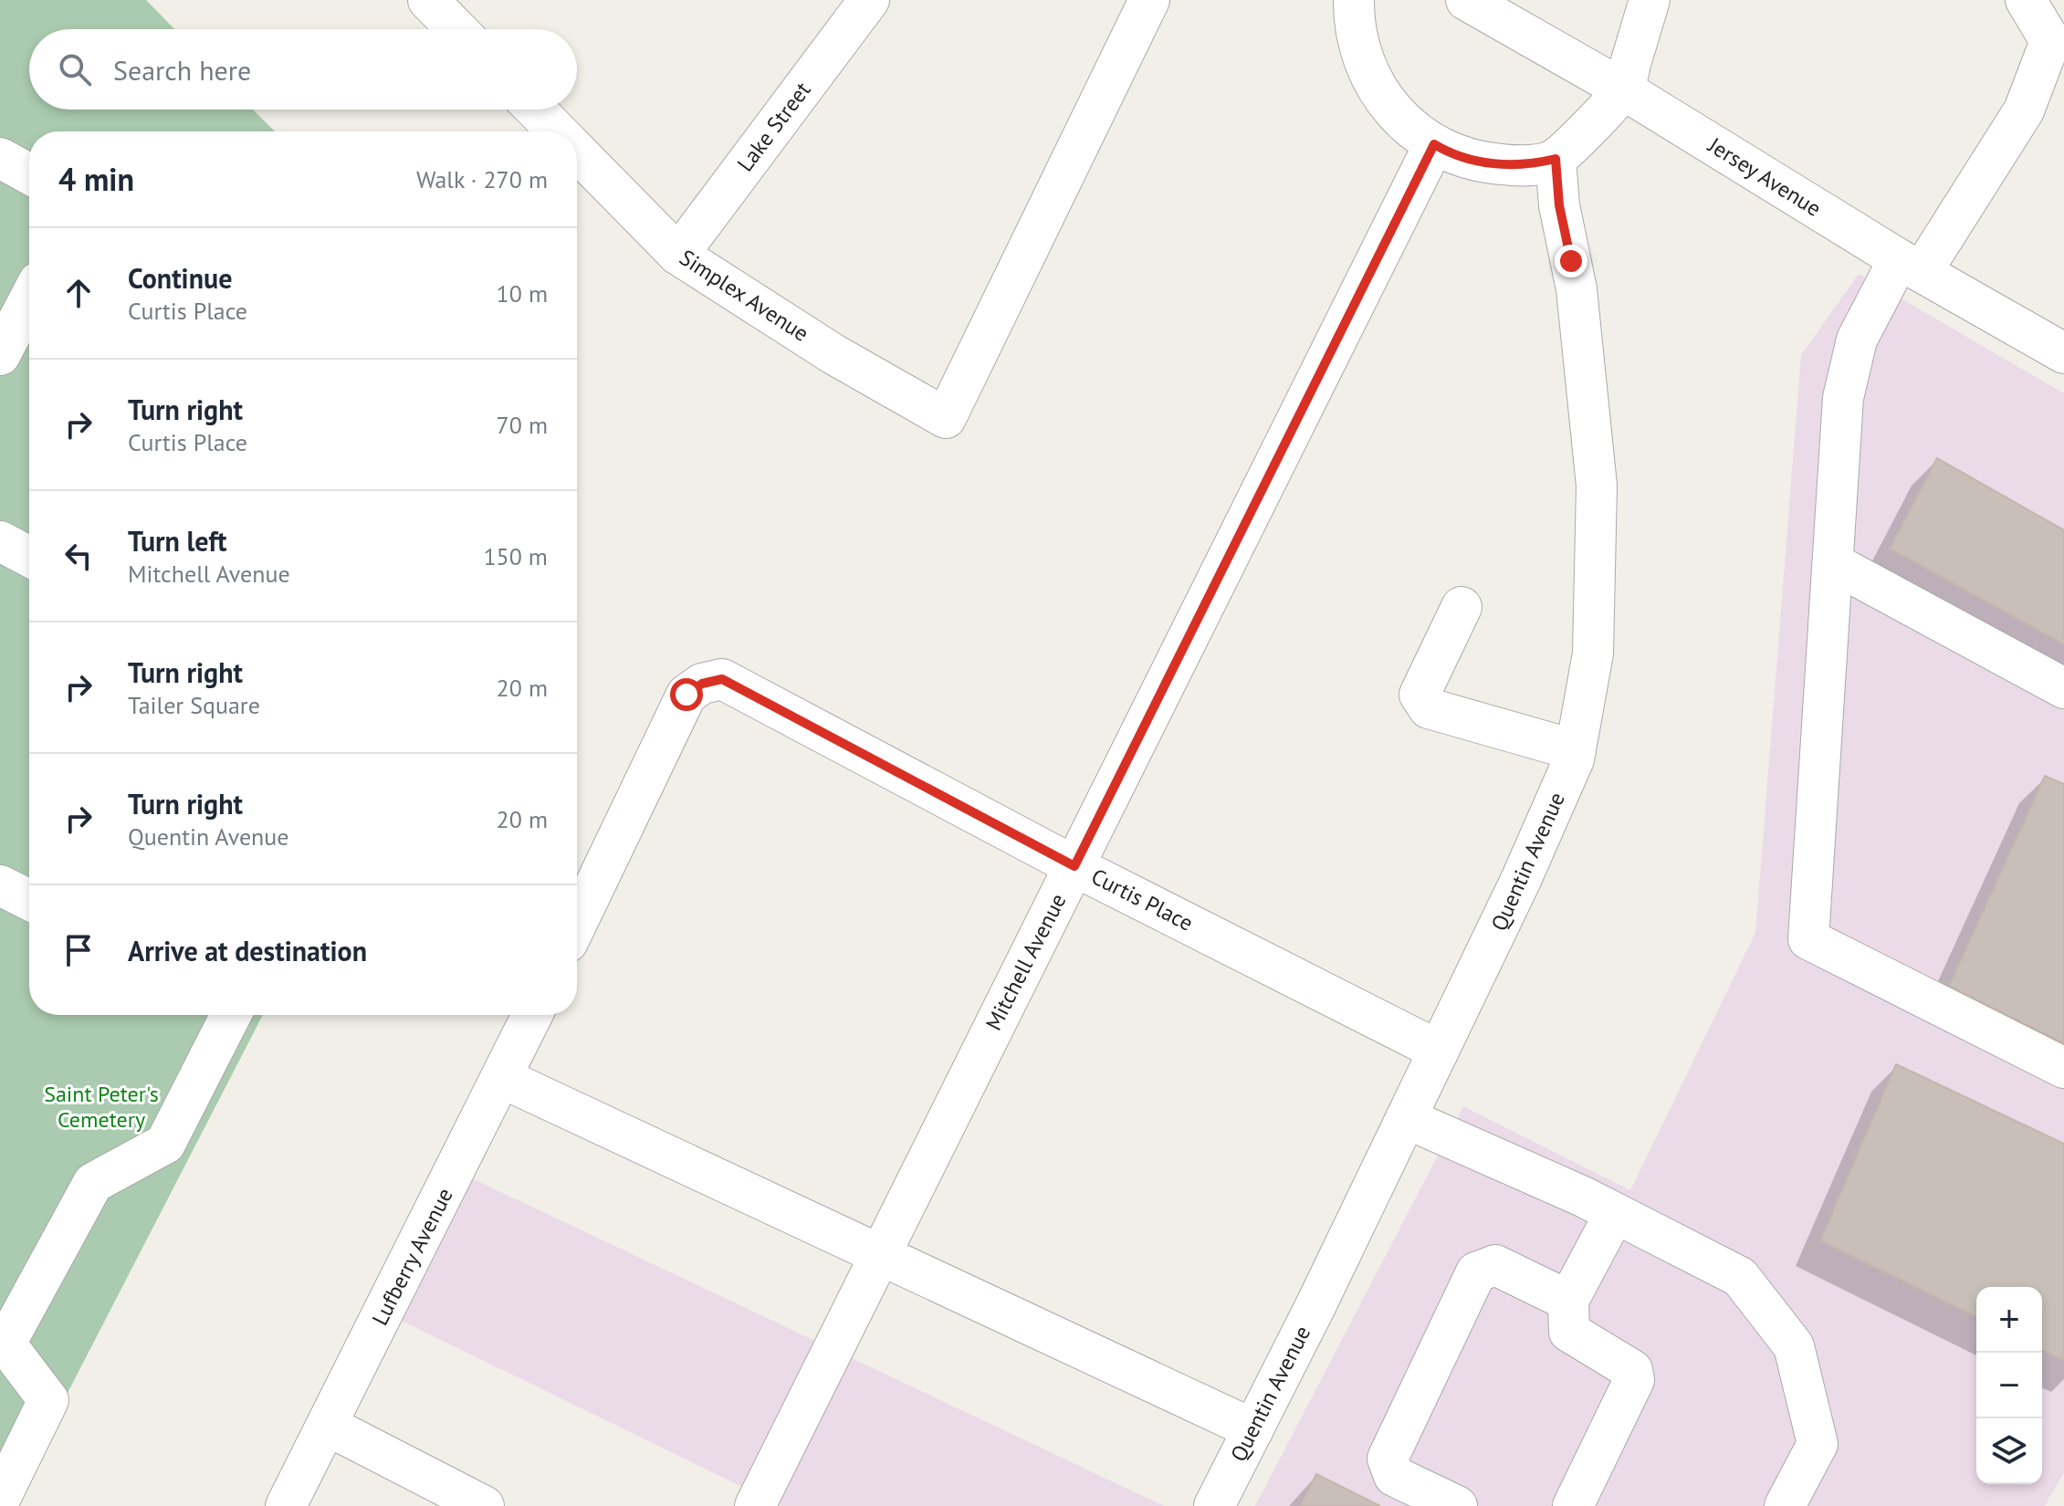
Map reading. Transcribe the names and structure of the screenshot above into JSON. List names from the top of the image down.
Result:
{
  "streets": {
    "street": [
      "Lake Street",
      "Jersey Avenue",
      "Simplex Avenue",
      "Quentin Avenue",
      "Curtis Place",
      "Mitchell Avenue",
      "Lufberry Avenue"
    ]
  },
  "crossings": [
    ["Lake Street", "Simplex Avenue"],
    ["Quentin Avenue", "Curtis Place"],
    ["Curtis Place", "Mitchell Avenue"]
  ],
  "parks": ["Saint Peter's Cemetery"],
  "page": {
    "search": "Search here",
    "heading": ["4 min", "Walk · 270 m"],
    "list": [
      ["Continue", "Curtis Place", "10 m"],
      ["Turn right", "Curtis Place", "70 m"],
      ["Turn left", "Mitchell Avenue", "150 m"],
      ["Turn right", "Tailer Square", "20 m"],
      ["Turn right", "Quentin Avenue", "20 m"],
      "Arrive at destination"
    ],
    "map_buttons": ["+", "−"]
  }
}
